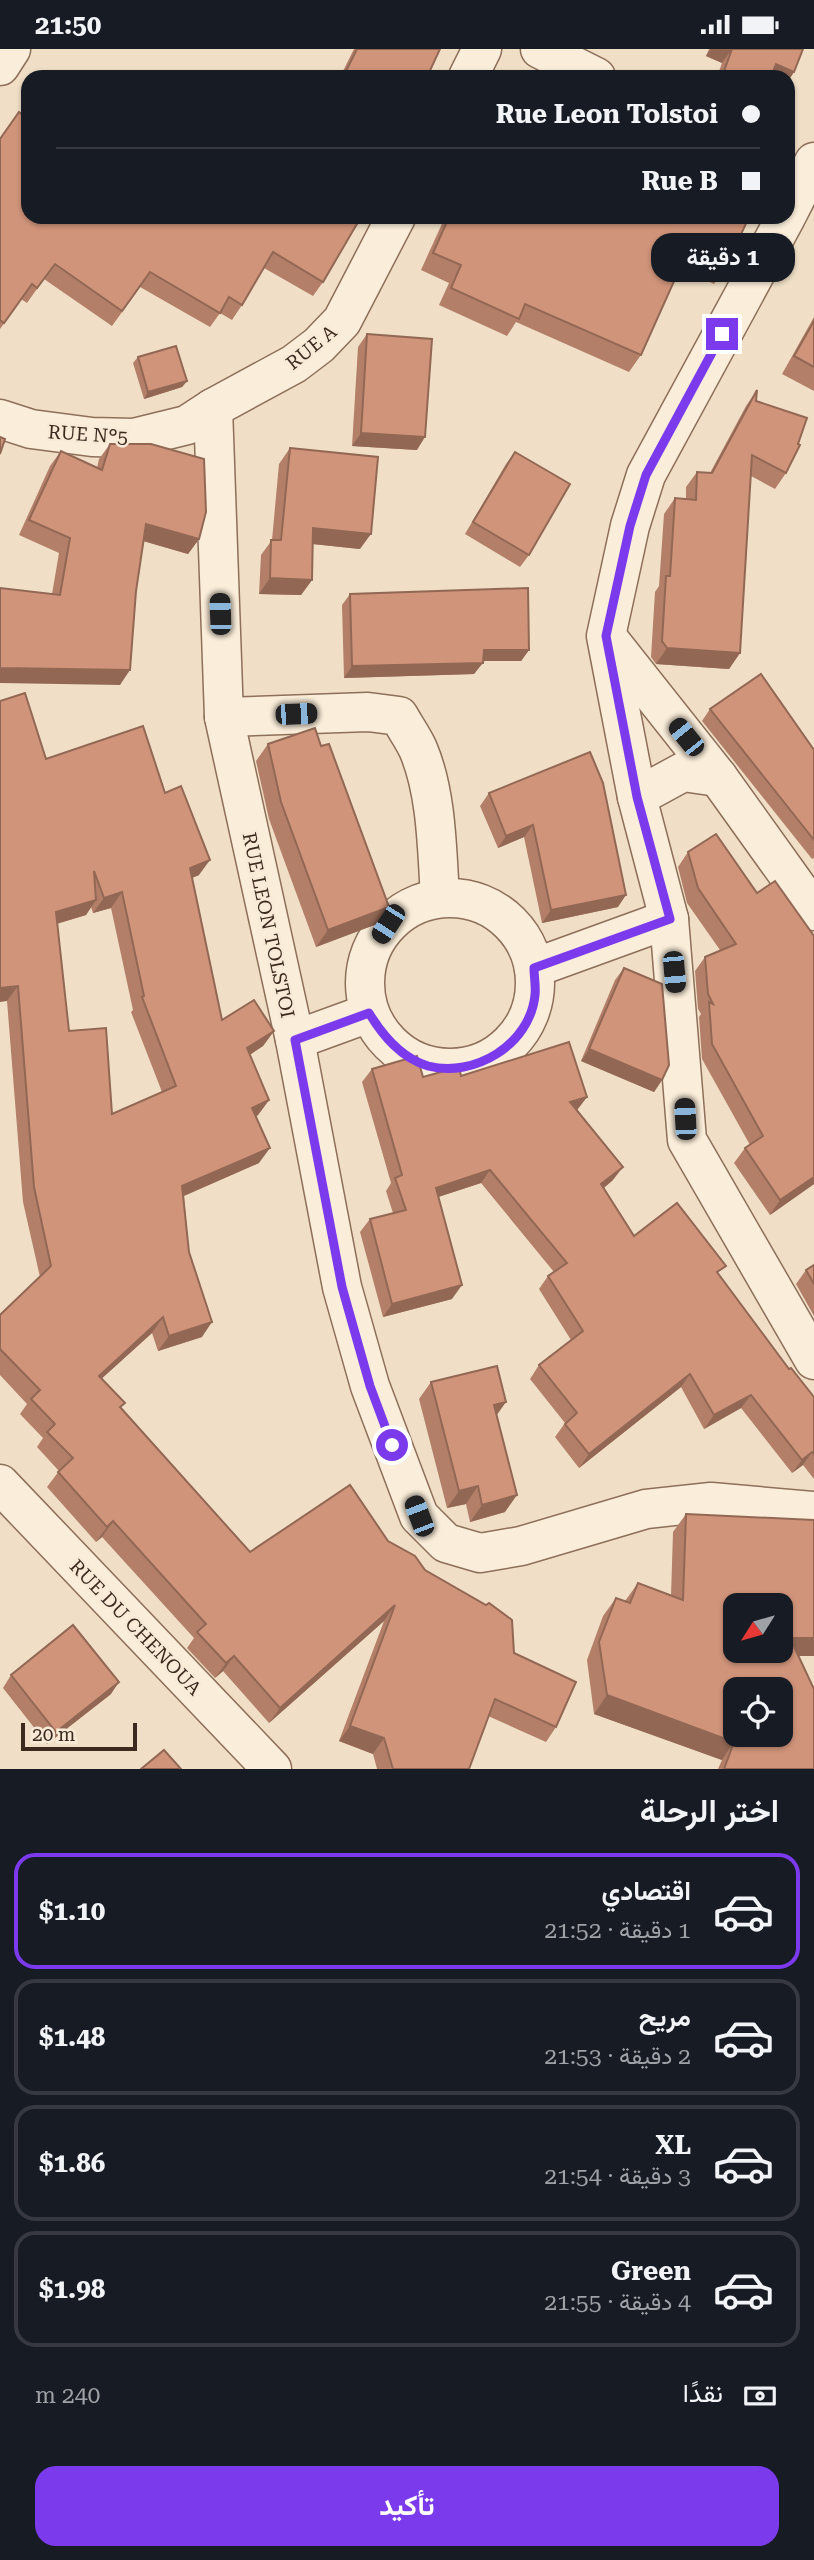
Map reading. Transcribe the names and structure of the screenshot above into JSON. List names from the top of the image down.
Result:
{
  "streets": {
    "street": [
      "RUE A",
      "RUE N°5",
      "RUE LEON TOLSTOI",
      "RUE DU CHENOUA"
    ]
  },
  "crossings": [
    ["RUE A", "RUE N°5"],
    ["RUE A", "RUE LEON TOLSTOI"],
    ["RUE N°5", "RUE LEON TOLSTOI"]
  ],
  "scale_bar": "20 m",
  "north": "bottom left",
  "page": {
    "status": "21:50",
    "banner": ["Rue Leon Tolstoi", "Rue B"],
    "bubble": "1 دقيقة",
    "scale": "20 m",
    "heading": "اختر الرحلة",
    "list": [
      {
        "name": "اقتصادي",
        "note": "1 دقيقة · 21:52",
        "value": "$1.10"
      },
      {
        "name": "مريح",
        "note": "2 دقيقة · 21:53",
        "value": "$1.48"
      },
      {
        "name": "XL",
        "note": "3 دقيقة · 21:54",
        "value": "$1.86"
      },
      {
        "name": "Green",
        "note": "4 دقيقة · 21:55",
        "value": "$1.98"
      }
    ],
    "pay": ["نقدًا", "240 m"],
    "buttons": "تأكيد"
  }
}
